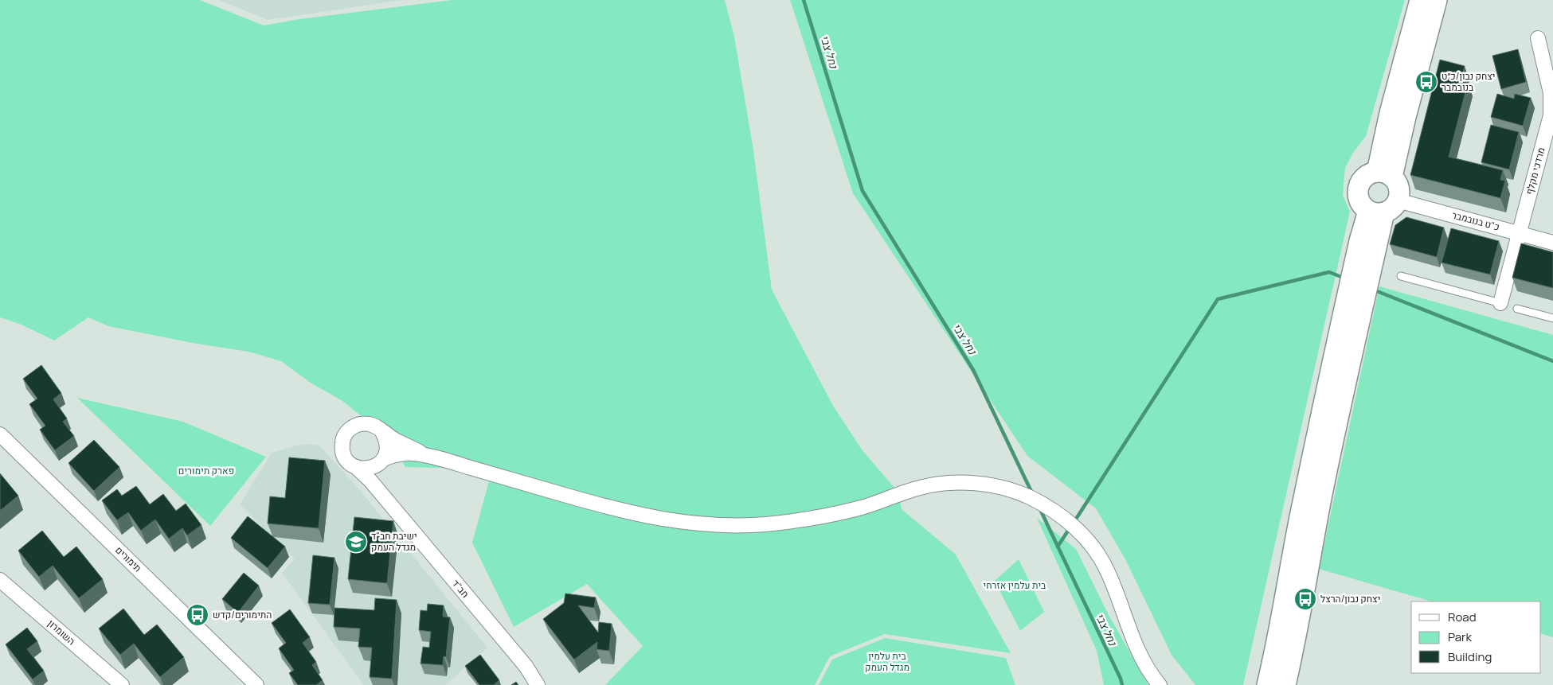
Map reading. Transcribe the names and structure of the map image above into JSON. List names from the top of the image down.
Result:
{
  "streets": {
    "street": [
      "מרדכי מקלף",
      "כ\"ט בנובמבר",
      "תימורים",
      "חב\"ד",
      "השומרון"
    ]
  },
  "crossings": [
    ["מרדכי מקלף", "כ\"ט בנובמבר"]
  ],
  "water": ["נחל צבי"],
  "parks": ["פארק תימורים", "בית עלמין אזרחי", "בית עלמין מגדל העמק"],
  "places": {
    "bus stop": ["יצחק נבון/כ״ט בנובמבר", "יצחק נבון/הרצל", "התימורים/קדש"],
    "school or university": ["ישיבת חב\"ד מגדל העמק"]
  },
  "legend": ["Road", "Park", "Building"]
}
